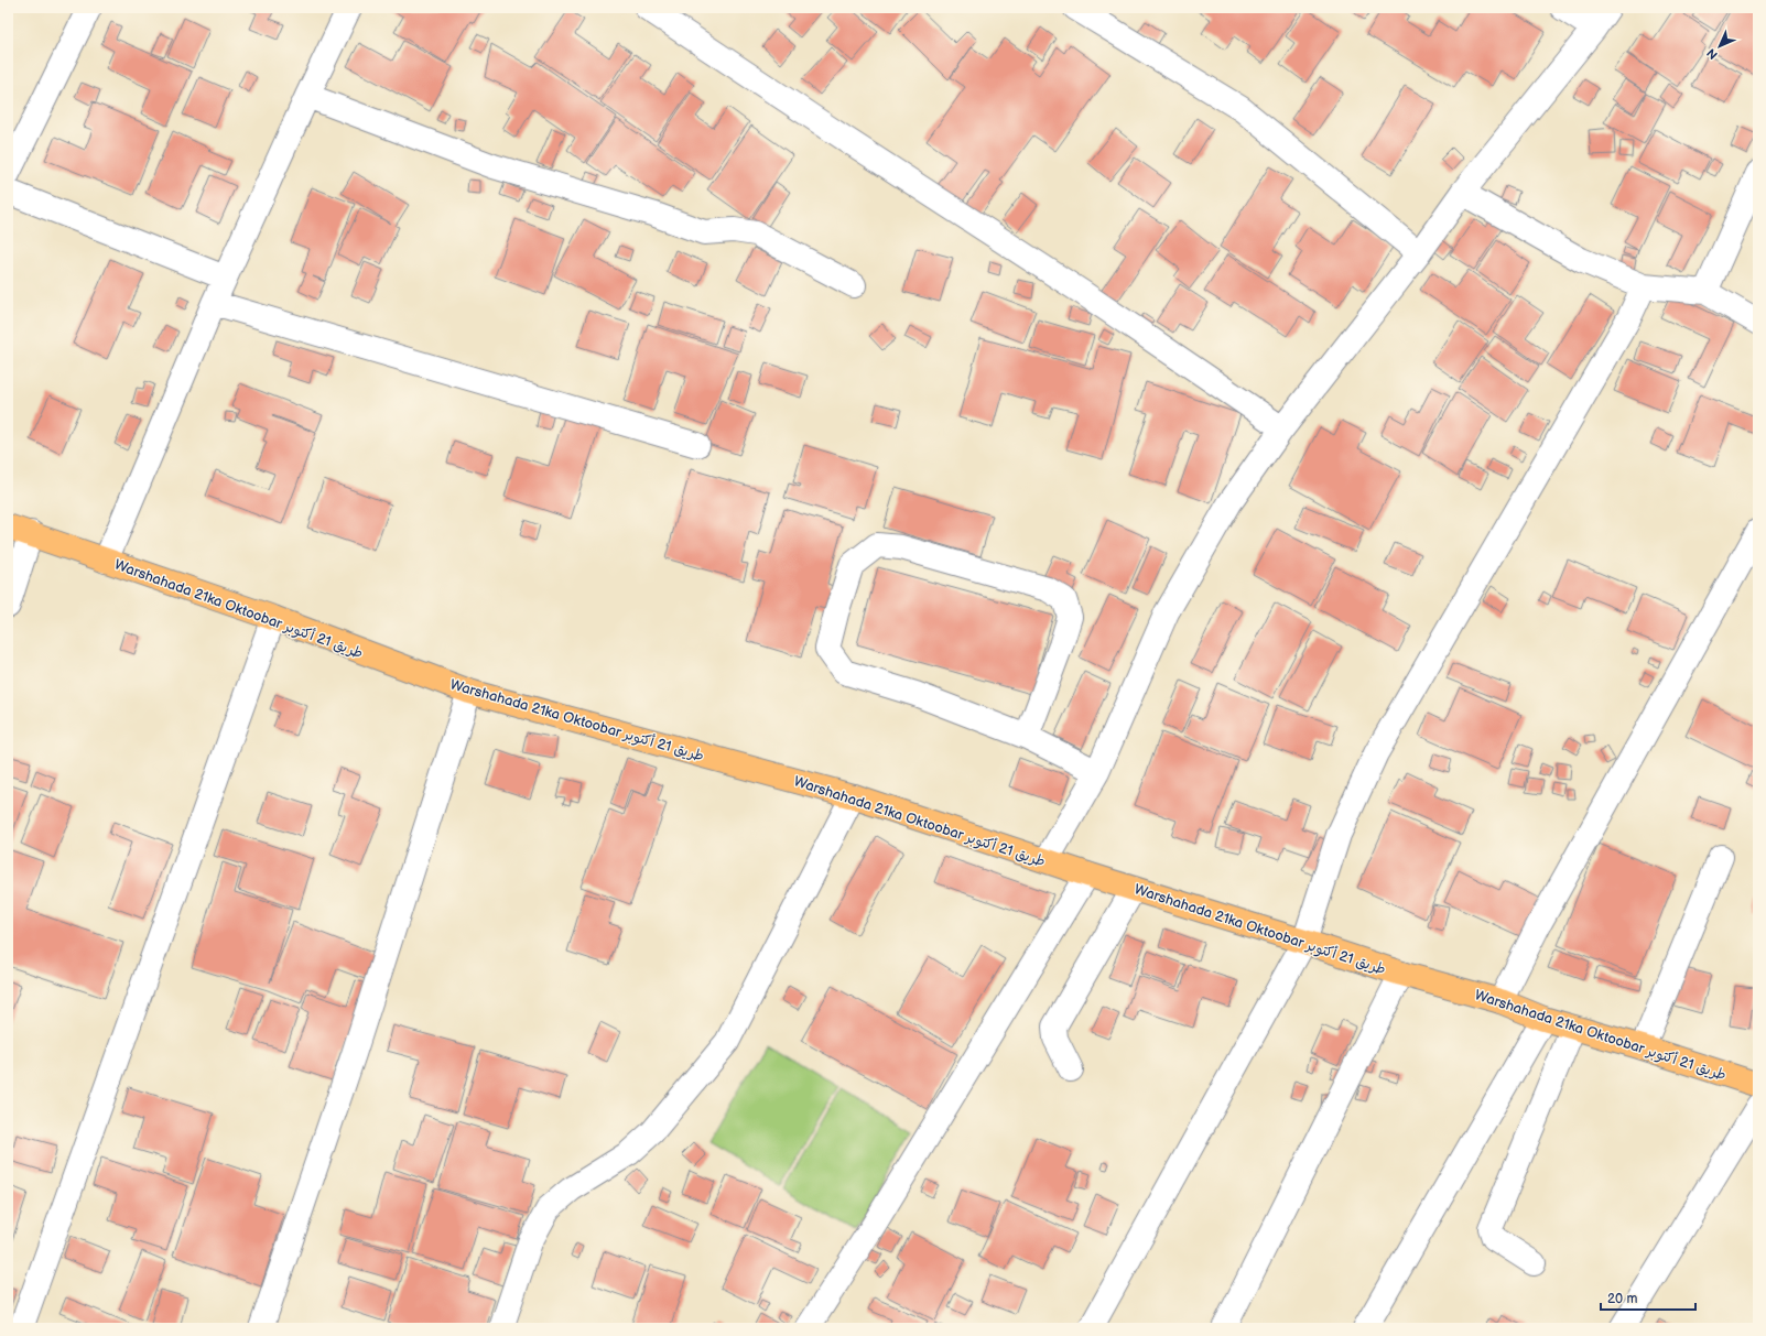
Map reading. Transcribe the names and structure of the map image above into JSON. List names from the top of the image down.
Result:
{
  "streets": {
    "main road": ["Warshahada 21ka Oktoobar طريق 21 أكتوبر"]
  },
  "scale_bar": "20 m",
  "north": "bottom left"
}
